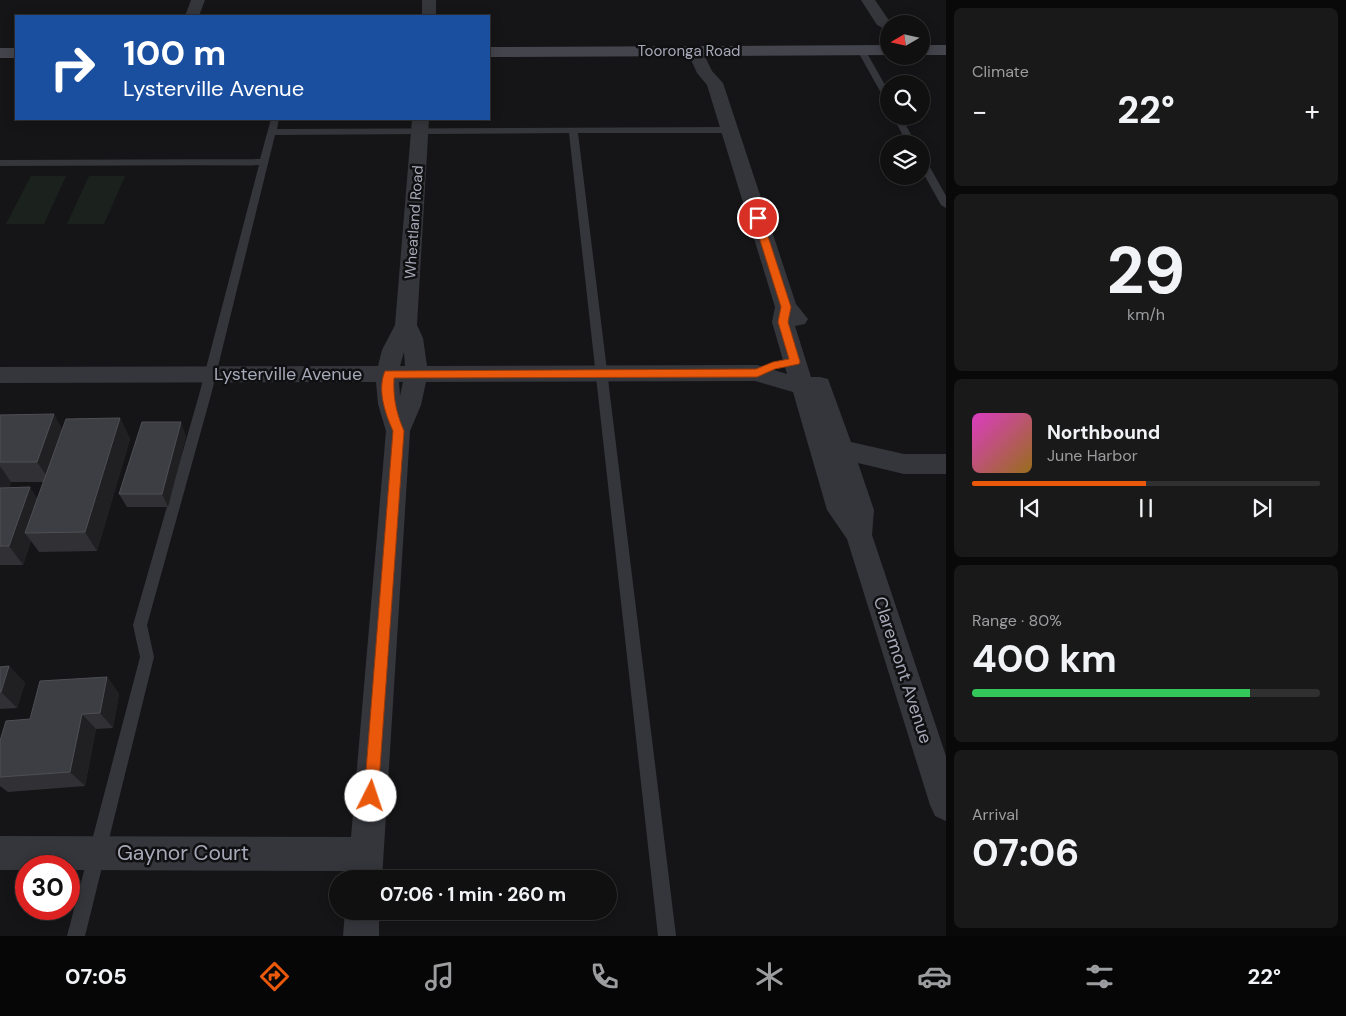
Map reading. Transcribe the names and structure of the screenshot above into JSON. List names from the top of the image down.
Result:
{
  "streets": {
    "main road": ["Tooronga Road"],
    "street": [
      "Wheatland Road",
      "Lysterville Avenue",
      "Claremont Avenue",
      "Gaynor Court"
    ]
  },
  "crossings": [
    ["Tooronga Road", "Claremont Avenue"],
    ["Wheatland Road", "Lysterville Avenue"],
    ["Wheatland Road", "Gaynor Court"],
    ["Lysterville Avenue", "Claremont Avenue"]
  ],
  "north": "left",
  "page": {
    "tile": [
      "Climate",
      ["29", "km/h"],
      ["Range · 80%", "400 km"],
      ["Arrival", "07:06"]
    ],
    "turn": ["100 m", "Lysterville Avenue"],
    "heat": ["−", "22°", "+"],
    "song": ["Northbound", "June Harbor"],
    "limit": "30",
    "trip": "07:06 · 1 min · 260 m",
    "tabs": ["07:05", "22°"]
  }
}
